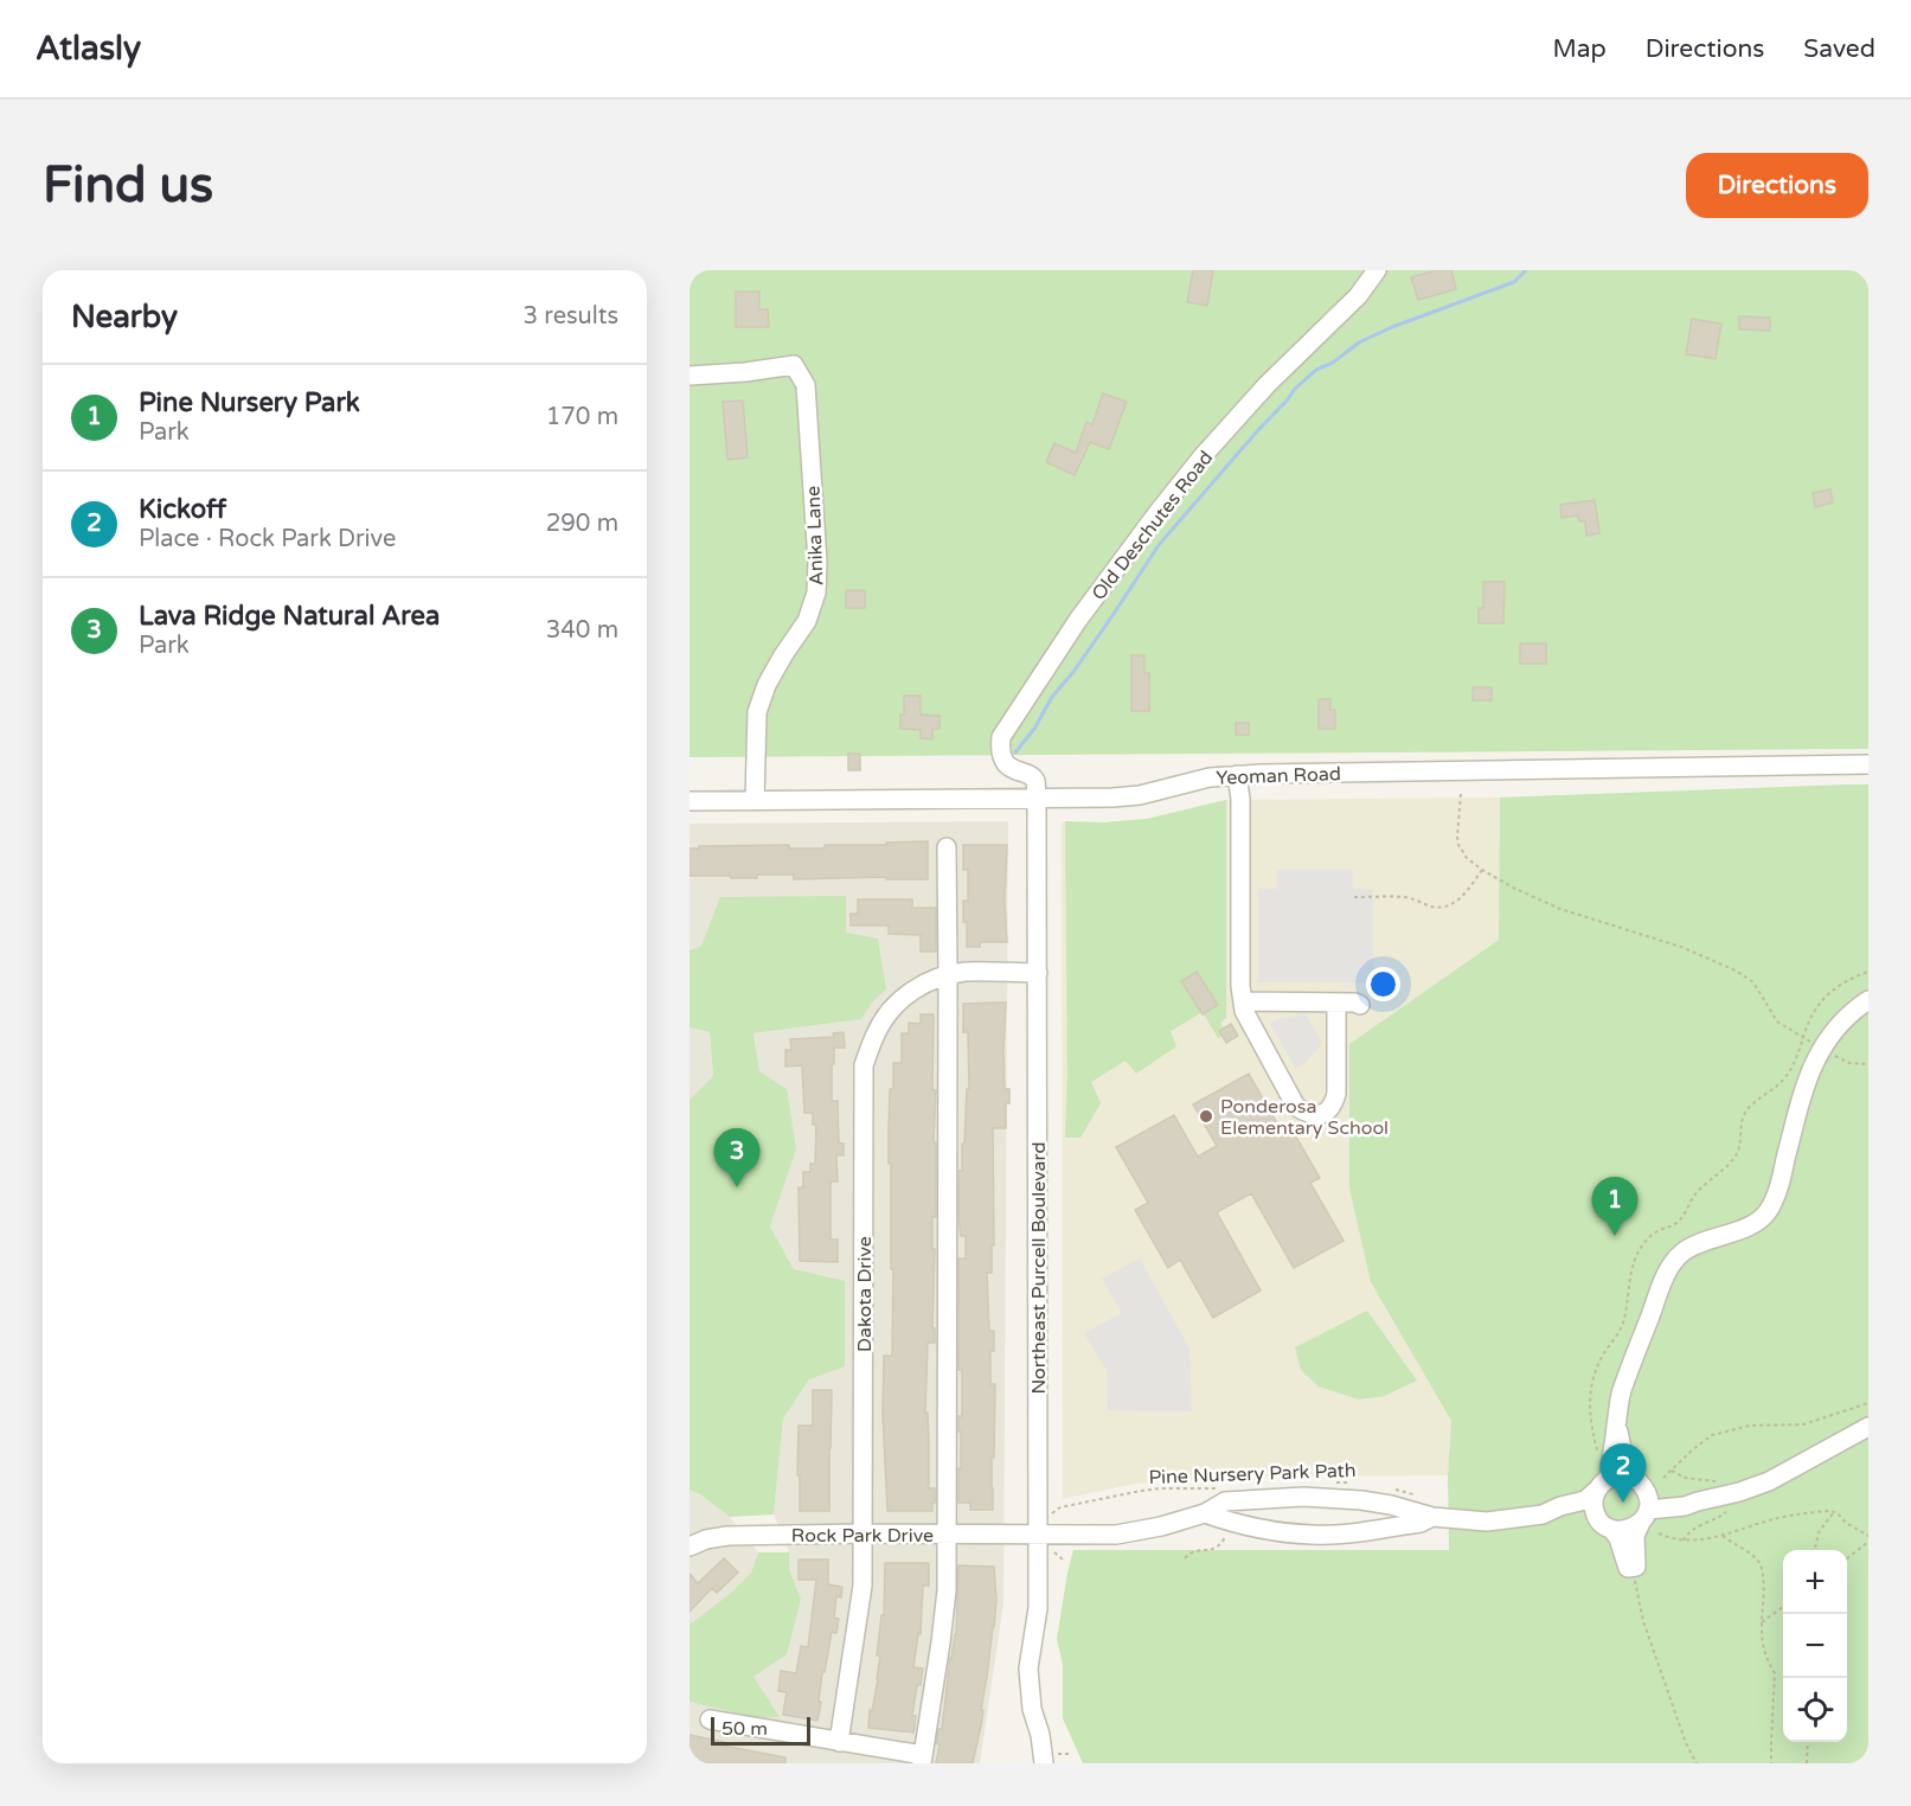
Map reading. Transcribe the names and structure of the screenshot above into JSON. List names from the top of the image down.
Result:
{
  "streets": {
    "street": [
      "Old Deschutes Road",
      "Anika Lane",
      "Yeoman Road",
      "Northeast Purcell Boulevard",
      "Dakota Drive",
      "Rock Park Drive"
    ],
    "path": ["Pine Nursery Park Path"]
  },
  "crossings": [
    ["Old Deschutes Road", "Yeoman Road"],
    ["Old Deschutes Road", "Northeast Purcell Boulevard"],
    ["Anika Lane", "Yeoman Road"],
    ["Yeoman Road", "Northeast Purcell Boulevard"],
    ["Northeast Purcell Boulevard", "Dakota Drive"],
    ["Northeast Purcell Boulevard", "Rock Park Drive"],
    ["Dakota Drive", "Rock Park Drive"]
  ],
  "places": ["Ponderosa Elementary School"],
  "scale_bar": "50 m",
  "page": {
    "header": "Atlasly",
    "nav": ["Map", "Directions", "Saved"],
    "buttons": "Directions",
    "title": "Find us",
    "heading": ["Nearby", "3 results"],
    "list": [
      {
        "mark": "1",
        "name": "Pine Nursery Park",
        "note": "Park",
        "value": "170 m"
      },
      {
        "mark": "2",
        "name": "Kickoff",
        "note": "Place · Rock Park Drive",
        "value": "290 m"
      },
      {
        "mark": "3",
        "name": "Lava Ridge Natural Area",
        "note": "Park",
        "value": "340 m"
      }
    ],
    "pins": ["3", "1", "2"],
    "map_buttons": ["+", "−"],
    "scale": "50 m"
  }
}
